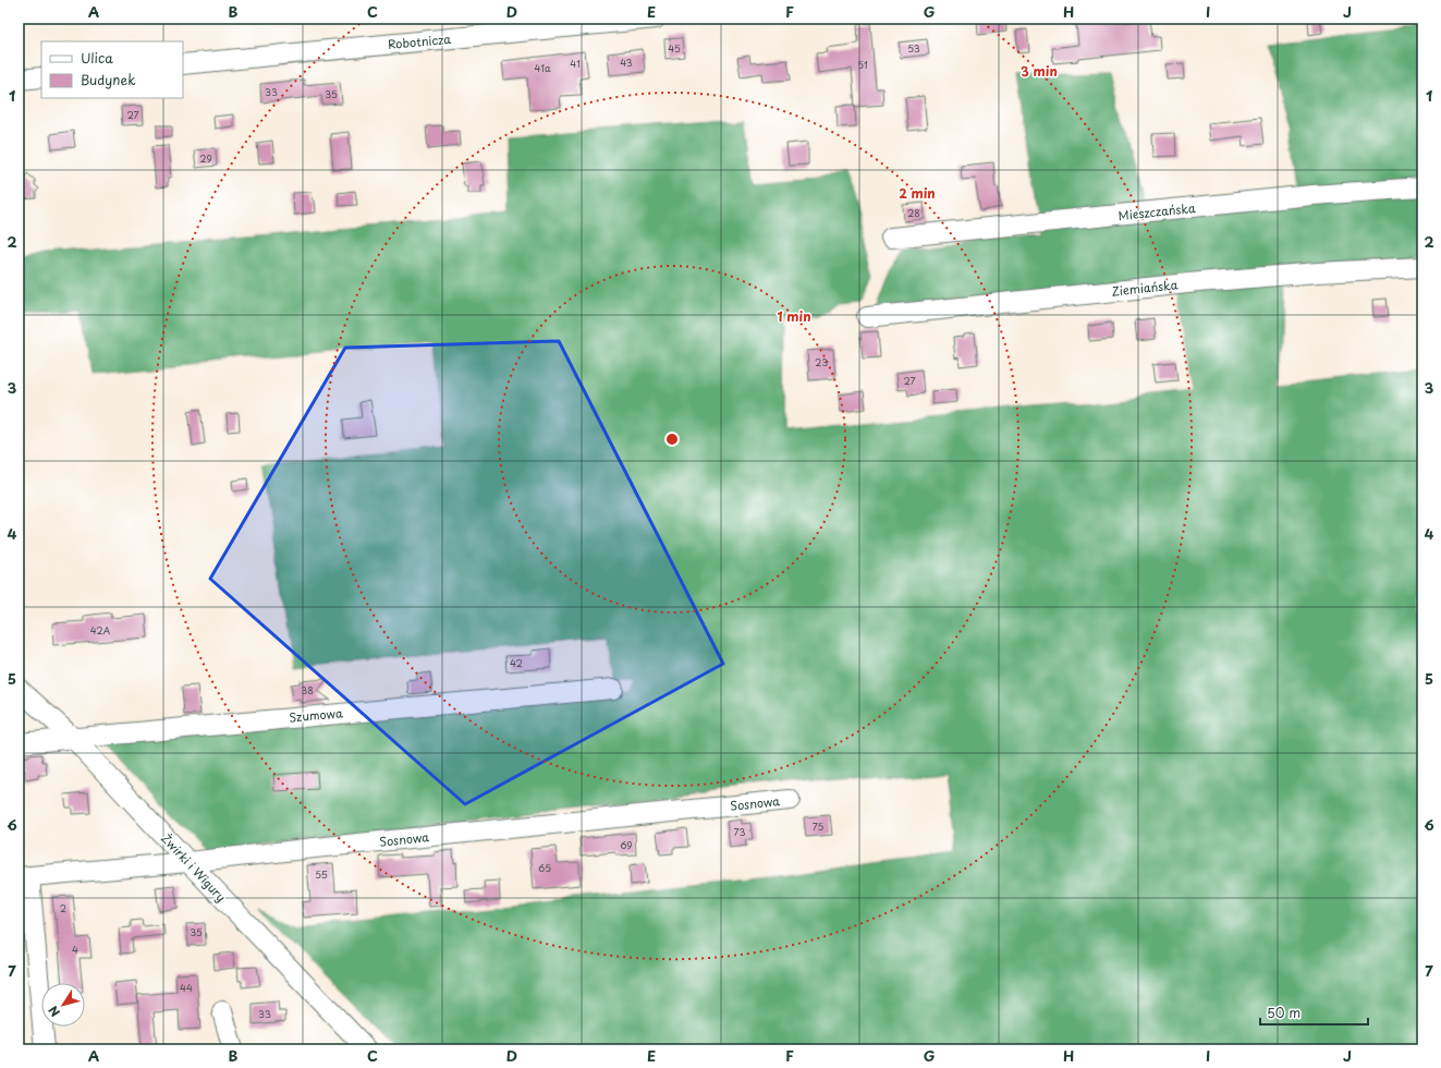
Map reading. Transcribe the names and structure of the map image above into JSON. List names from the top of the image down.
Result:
{
  "streets": {
    "street": [
      "Robotnicza",
      "Mieszczańska",
      "Ziemiańska",
      "Szumowa",
      "Sosnowa",
      "Żwirki i Wigury"
    ]
  },
  "crossings": [
    ["Szumowa", "Żwirki i Wigury"],
    ["Sosnowa", "Żwirki i Wigury"]
  ],
  "house_numbers": [
    "45",
    "53",
    "43",
    "41",
    "51",
    "41a",
    "33",
    "35",
    "27",
    "29",
    "28",
    "23",
    "27",
    "42A",
    "42",
    "38",
    "75",
    "73",
    "69",
    "65",
    "55",
    "2",
    "35",
    "4",
    "44",
    "33"
  ],
  "legend": ["Ulica", "Budynek"],
  "scale_bar": "50 m",
  "north": "bottom left",
  "grid": {
    "columns": [
      "A",
      "B",
      "C",
      "D",
      "E",
      "F",
      "G",
      "H",
      "I",
      "J"
    ],
    "rows": [
      "1",
      "2",
      "3",
      "4",
      "5",
      "6",
      "7"
    ]
  },
  "rings": ["3 min", "2 min", "1 min"]
}
